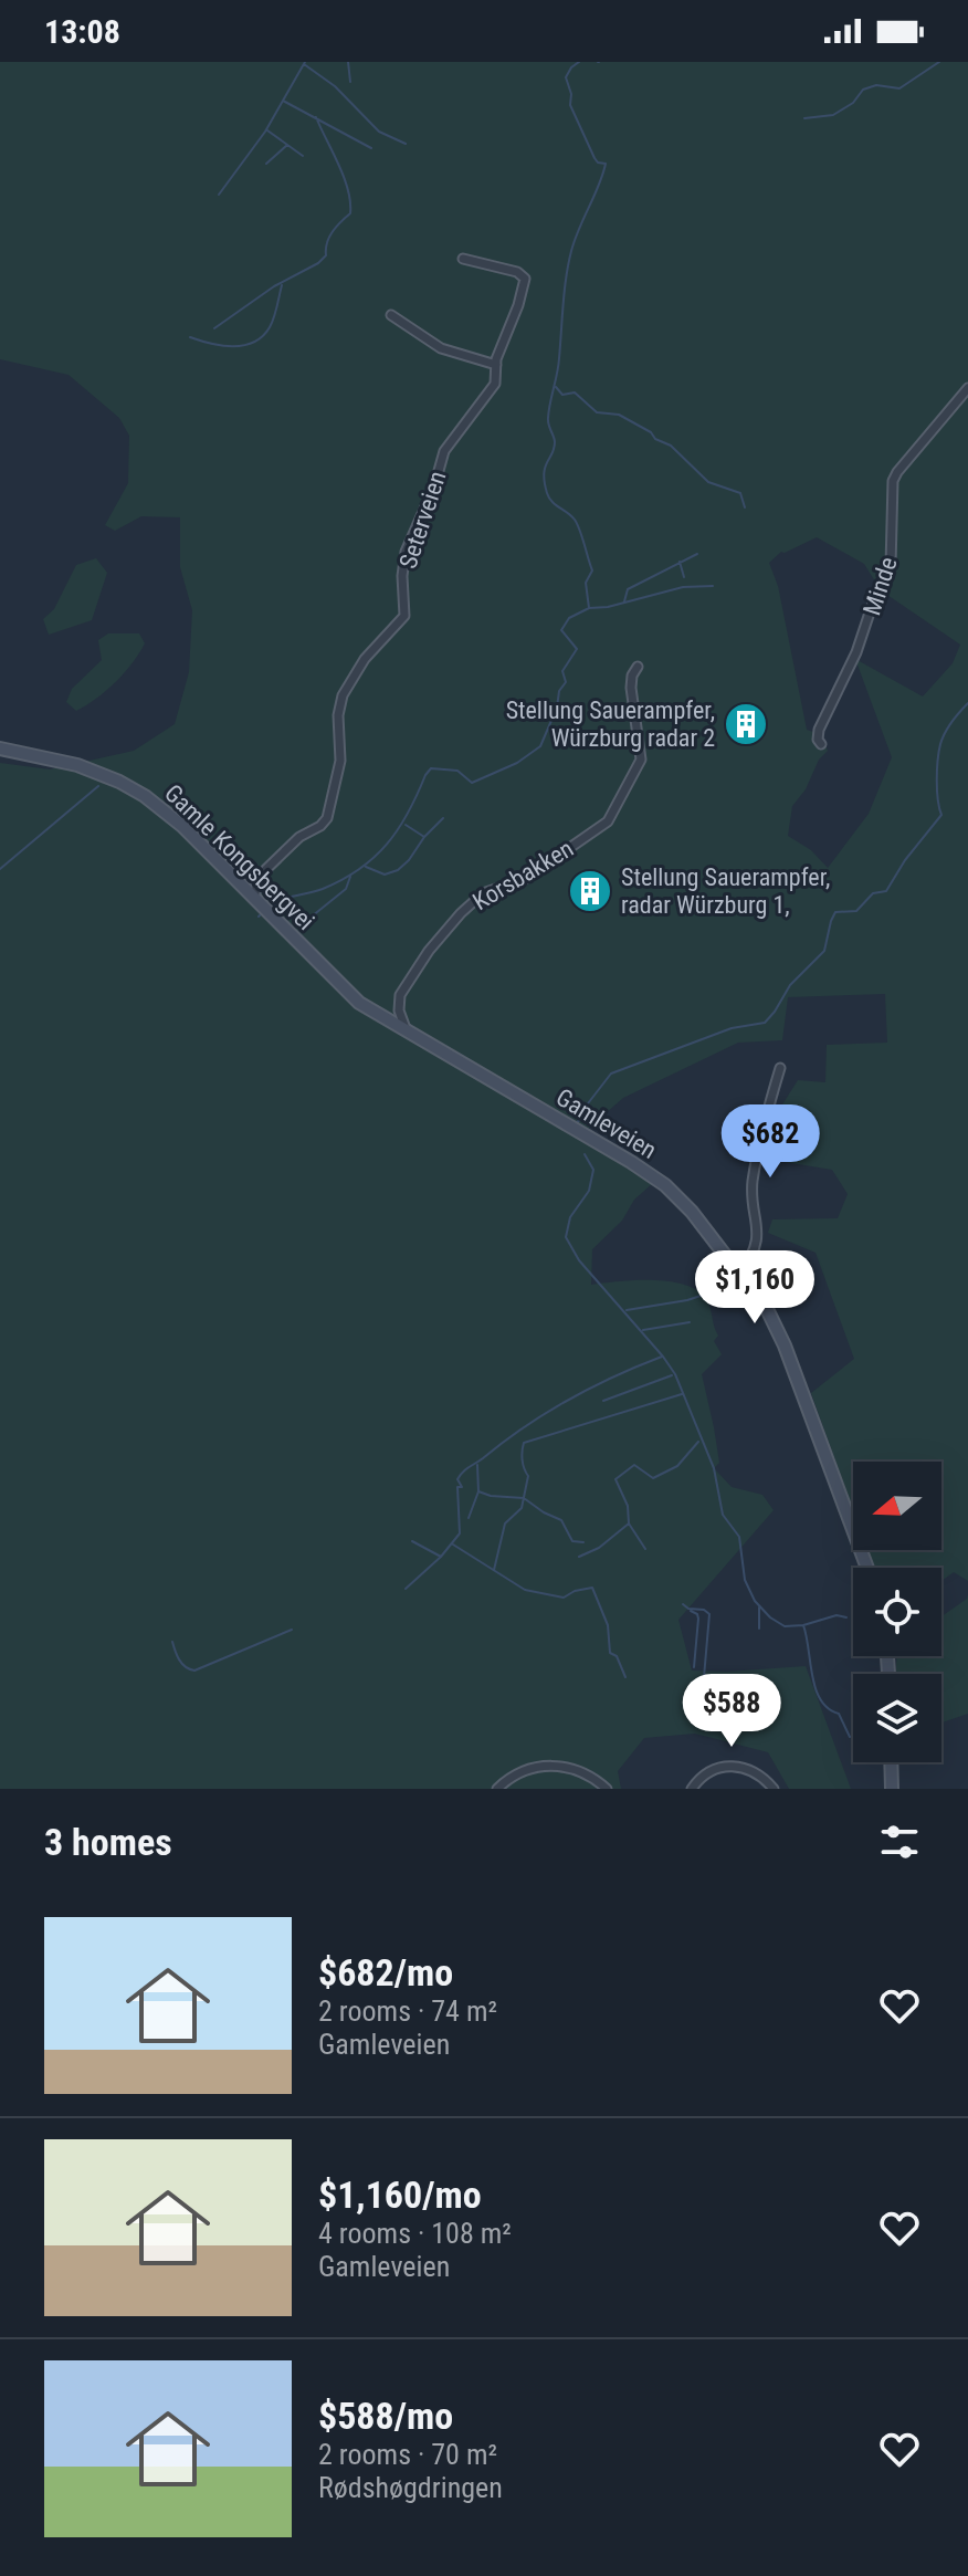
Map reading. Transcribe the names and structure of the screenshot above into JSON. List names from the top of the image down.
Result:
{
  "streets": {
    "main road": ["Gamle Kongsbergvei", "Gamleveien"],
    "street": ["Seterveien", "Minde", "Korsbakken"]
  },
  "crossings": [
    ["Seterveien", "Gamle Kongsbergvei"],
    ["Gamle Kongsbergvei", "Korsbakken"],
    ["Gamle Kongsbergvei", "Gamleveien"]
  ],
  "places": {
    "building": ["Stellung Sauerampfer, Würzburg radar 2", "Stellung Sauerampfer, radar Würzburg 1,"]
  },
  "north": "left",
  "page": {
    "status": "13:08",
    "price": ["$682", "$1,160", "$588"],
    "heading": "3 homes",
    "list": [
      {
        "name": "$682/mo",
        "note": "2 rooms · 74 m² · Gamleveien"
      },
      {
        "name": "$1,160/mo",
        "note": "4 rooms · 108 m² · Gamleveien"
      },
      {
        "name": "$588/mo",
        "note": "2 rooms · 70 m² · Rødshøgdringen"
      }
    ]
  }
}
